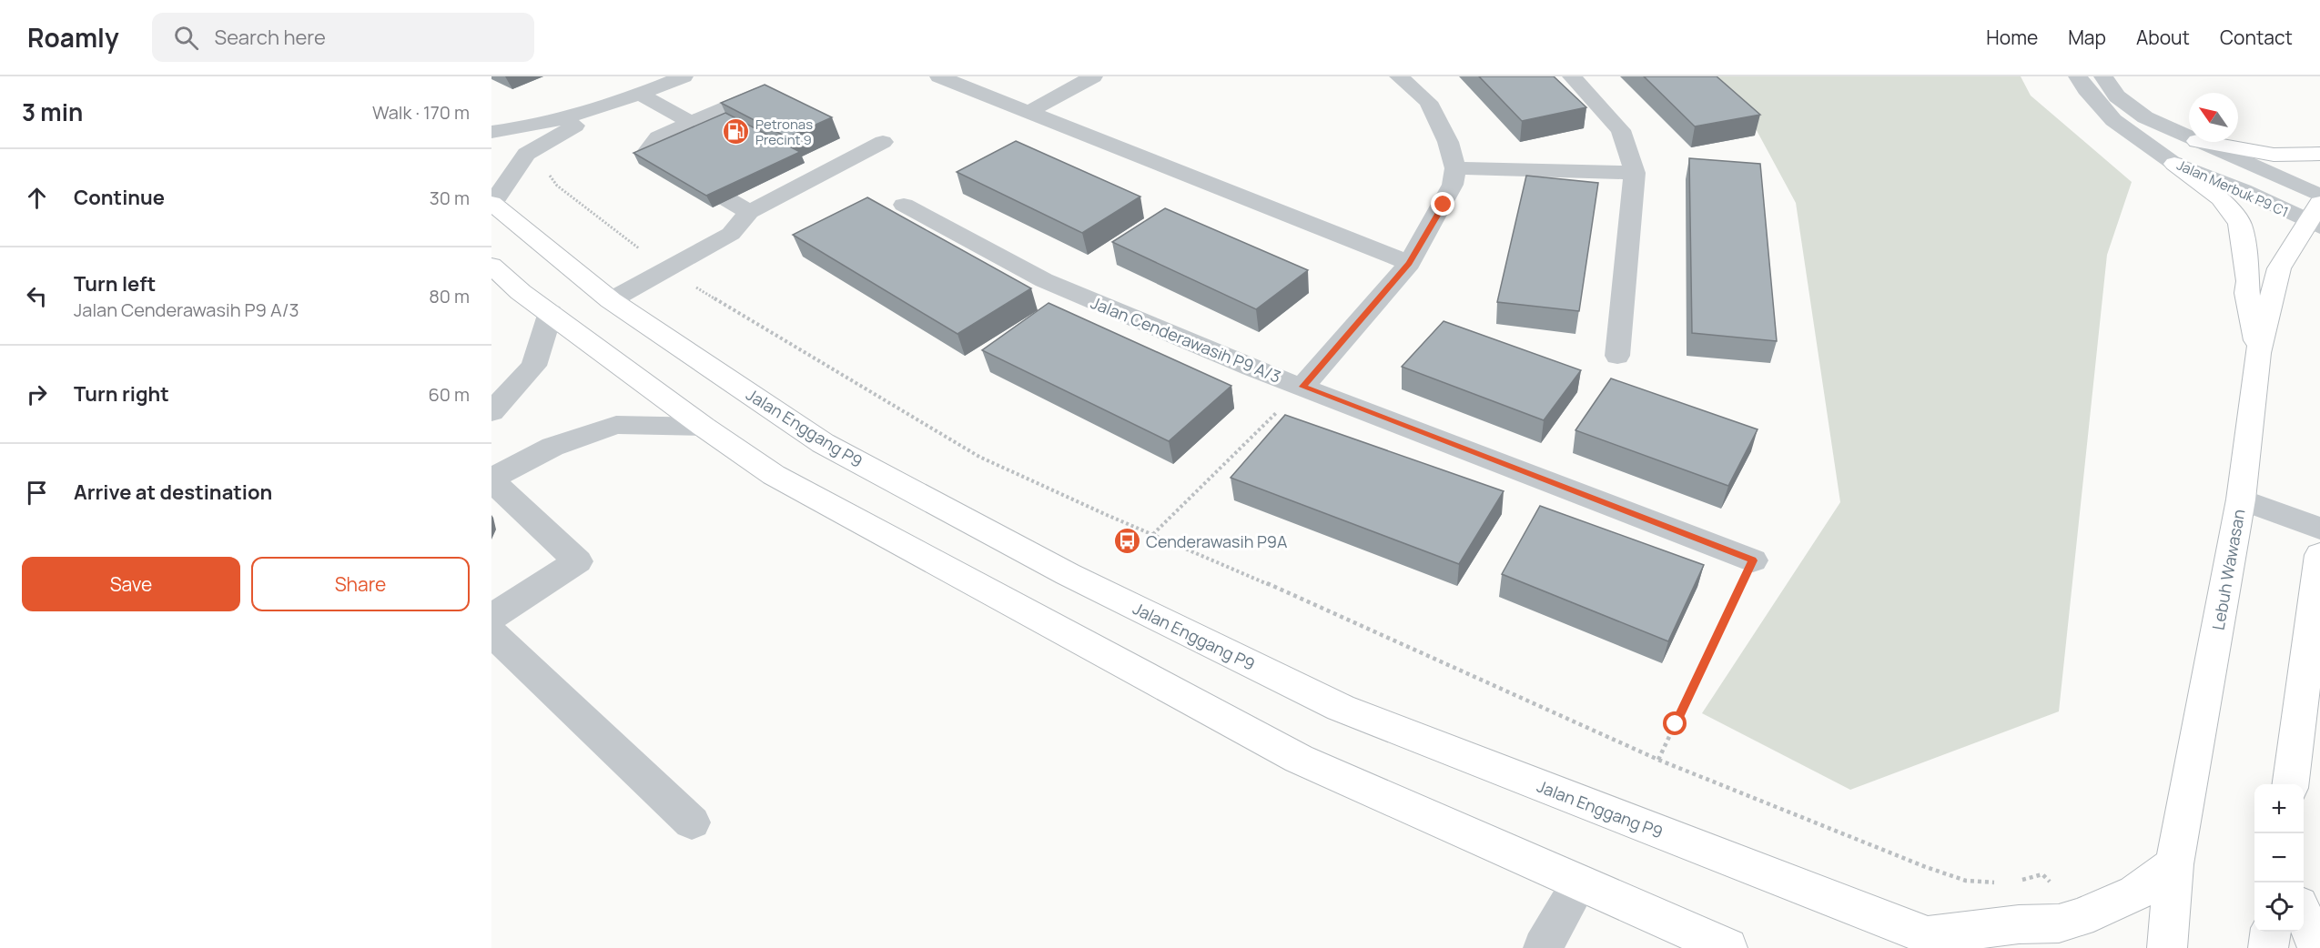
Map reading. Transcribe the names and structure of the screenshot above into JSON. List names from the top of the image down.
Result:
{
  "streets": {
    "main road": ["Jalan Enggang P9", "Lebuh Wawasan"],
    "street": ["Jalan Merbuk P9 C1", "Jalan Cenderawasih P9 A/3"]
  },
  "crossings": [
    ["Jalan Merbuk P9 C1", "Lebuh Wawasan"]
  ],
  "places": {
    "fuel station": ["Petronas Precint 9"],
    "bus stop": ["Cenderawasih P9A"]
  },
  "north": "top left",
  "page": {
    "header": "Roamly",
    "search": "Search here",
    "nav": [
      "Home",
      "Map",
      "About",
      "Contact"
    ],
    "heading": ["3 min", "Walk · 170 m"],
    "list": [
      ["Continue", "30 m"],
      ["Turn left", "Jalan Cenderawasih P9 A/3", "80 m"],
      ["Turn right", "60 m"],
      "Arrive at destination"
    ],
    "buttons": ["Save", "Share"],
    "map_buttons": ["+", "−"]
  }
}
